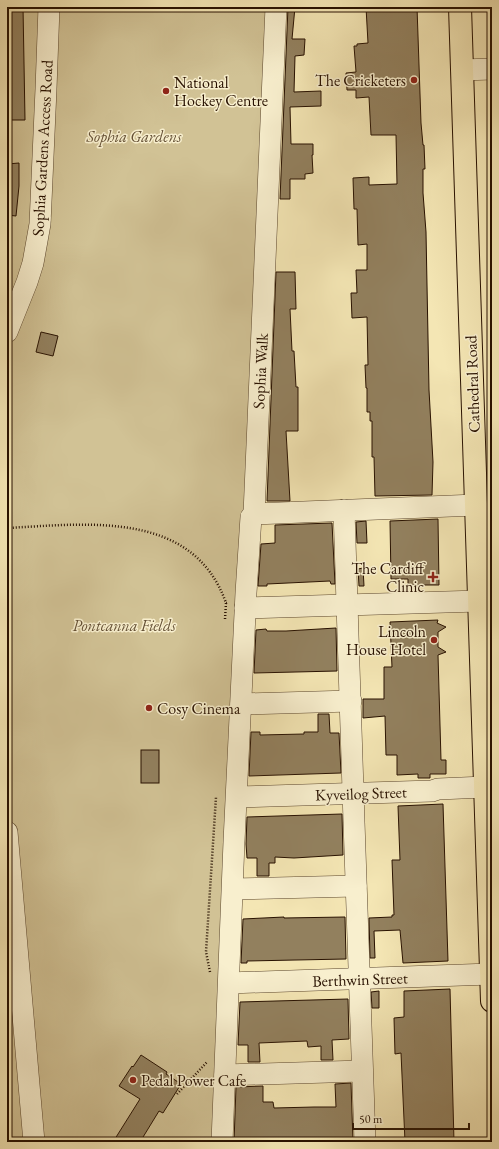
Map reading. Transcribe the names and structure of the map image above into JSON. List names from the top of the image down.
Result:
{
  "streets": {
    "main road": ["Cathedral Road"],
    "street": [
      "Sophia Gardens Access Road",
      "Sophia Walk",
      "Kyveilog Street",
      "Berthwin Street"
    ]
  },
  "crossings": [
    ["Sophia Walk", "Kyveilog Street"],
    ["Sophia Walk", "Berthwin Street"],
    ["Cathedral Road", "Kyveilog Street"],
    ["Cathedral Road", "Berthwin Street"]
  ],
  "parks": ["Sophia Gardens", "Pontcanna Fields"],
  "places": {
    "other": [
      "The Cricketers",
      "National Hockey Centre",
      "Lincoln House Hotel",
      "Cosy Cinema",
      "Pedal Power Cafe"
    ],
    "health": ["The Cardiff Clinic"]
  },
  "scale_bar": "50 m"
}
